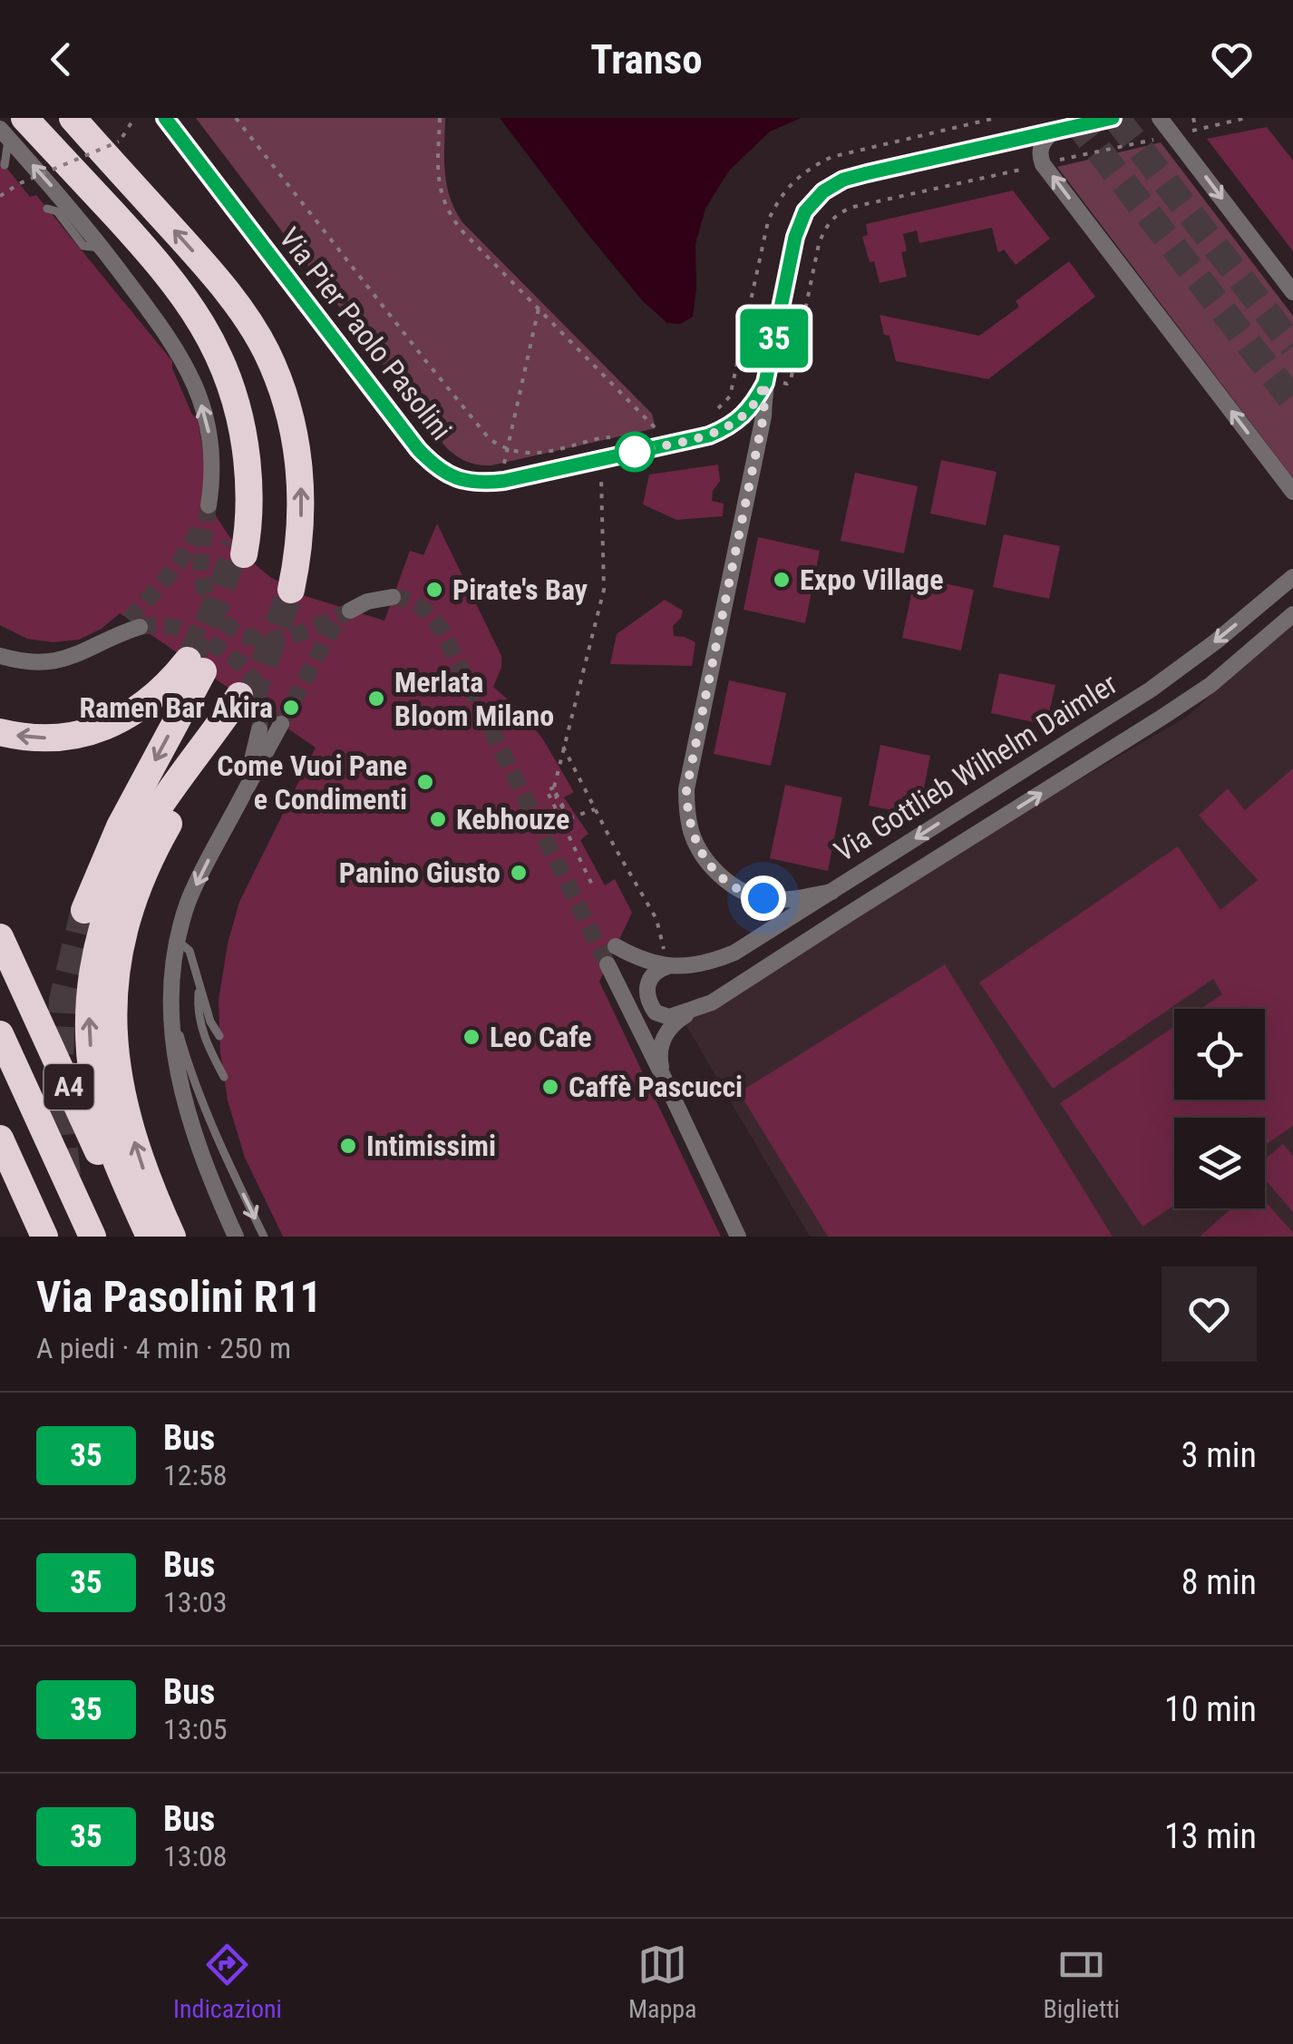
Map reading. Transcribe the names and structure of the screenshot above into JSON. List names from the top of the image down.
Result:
{
  "streets": {
    "highway": ["A4"],
    "street": ["Via Pier Paolo Pasolini", "Via Gottlieb Wilhelm Daimler"]
  },
  "crossings": [
    ["Via Pier Paolo Pasolini", "Via Gottlieb Wilhelm Daimler"]
  ],
  "places": [
    "Expo Village",
    "Pirate's Bay",
    "Merlata Bloom Milano",
    "Ramen Bar Akira",
    "Come Vuoi Pane e Condimenti",
    "Kebhouze",
    "Panino Giusto",
    "Leo Cafe",
    "Caffè Pascucci",
    "Intimissimi"
  ],
  "lines": ["bus line 35"],
  "page": {
    "header": "Transo",
    "on_map": "35",
    "heading": ["Via Pasolini R11", "A piedi · 4 min · 250 m"],
    "list": [
      {
        "mark": "35",
        "name": "Bus",
        "note": "12:58",
        "value": "3 min"
      },
      {
        "mark": "35",
        "name": "Bus",
        "note": "13:03",
        "value": "8 min"
      },
      {
        "mark": "35",
        "name": "Bus",
        "note": "13:05",
        "value": "10 min"
      },
      {
        "mark": "35",
        "name": "Bus",
        "note": "13:08",
        "value": "13 min"
      }
    ],
    "tabs": ["Indicazioni", "Mappa", "Biglietti"]
  }
}
